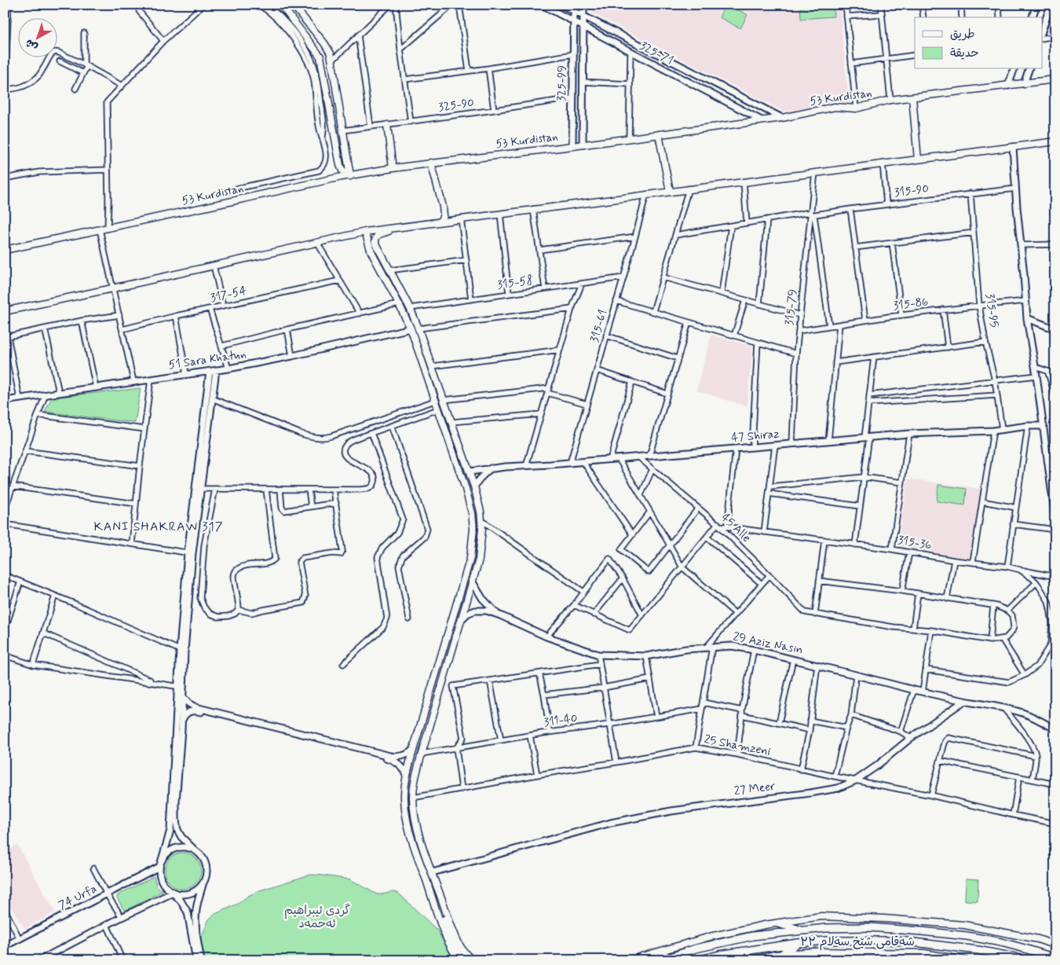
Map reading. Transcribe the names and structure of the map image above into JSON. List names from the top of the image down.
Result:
{
  "streets": {
    "main road": ["53 Kurdistan", "شەقامی شێخ سەلام ٣٣"],
    "street": [
      "325-71",
      "325-99",
      "325-90",
      "315-90",
      "315-58",
      "317-54",
      "315-86",
      "315-79",
      "315-95",
      "315-61",
      "51 Sara Khatun",
      "47 Shiraz",
      "45 Alle",
      "315-36",
      "29 Aziz Nasin",
      "311-40",
      "25 Shamzeni",
      "27 Meer",
      "74 Urfa"
    ]
  },
  "crossings": [
    ["325-71", "325-99"],
    ["325-71", "53 Kurdistan"],
    ["325-99", "53 Kurdistan"],
    ["325-99", "325-90"],
    ["315-90", "315-79"],
    ["315-90", "315-95"],
    ["315-58", "315-61"],
    ["315-86", "315-79"],
    ["315-86", "315-95"],
    ["315-79", "47 Shiraz"],
    ["315-95", "47 Shiraz"],
    ["315-61", "47 Shiraz"],
    ["47 Shiraz", "45 Alle"],
    ["45 Alle", "315-36"],
    ["29 Aziz Nasin", "27 Meer"],
    ["25 Shamzeni", "27 Meer"]
  ],
  "districts": ["KANI SHAKRAW 317"],
  "parks": ["گردی ئیبراھیم ئەحمەد"],
  "legend": ["طريق", "حديقة"],
  "north": "bottom left"
}
